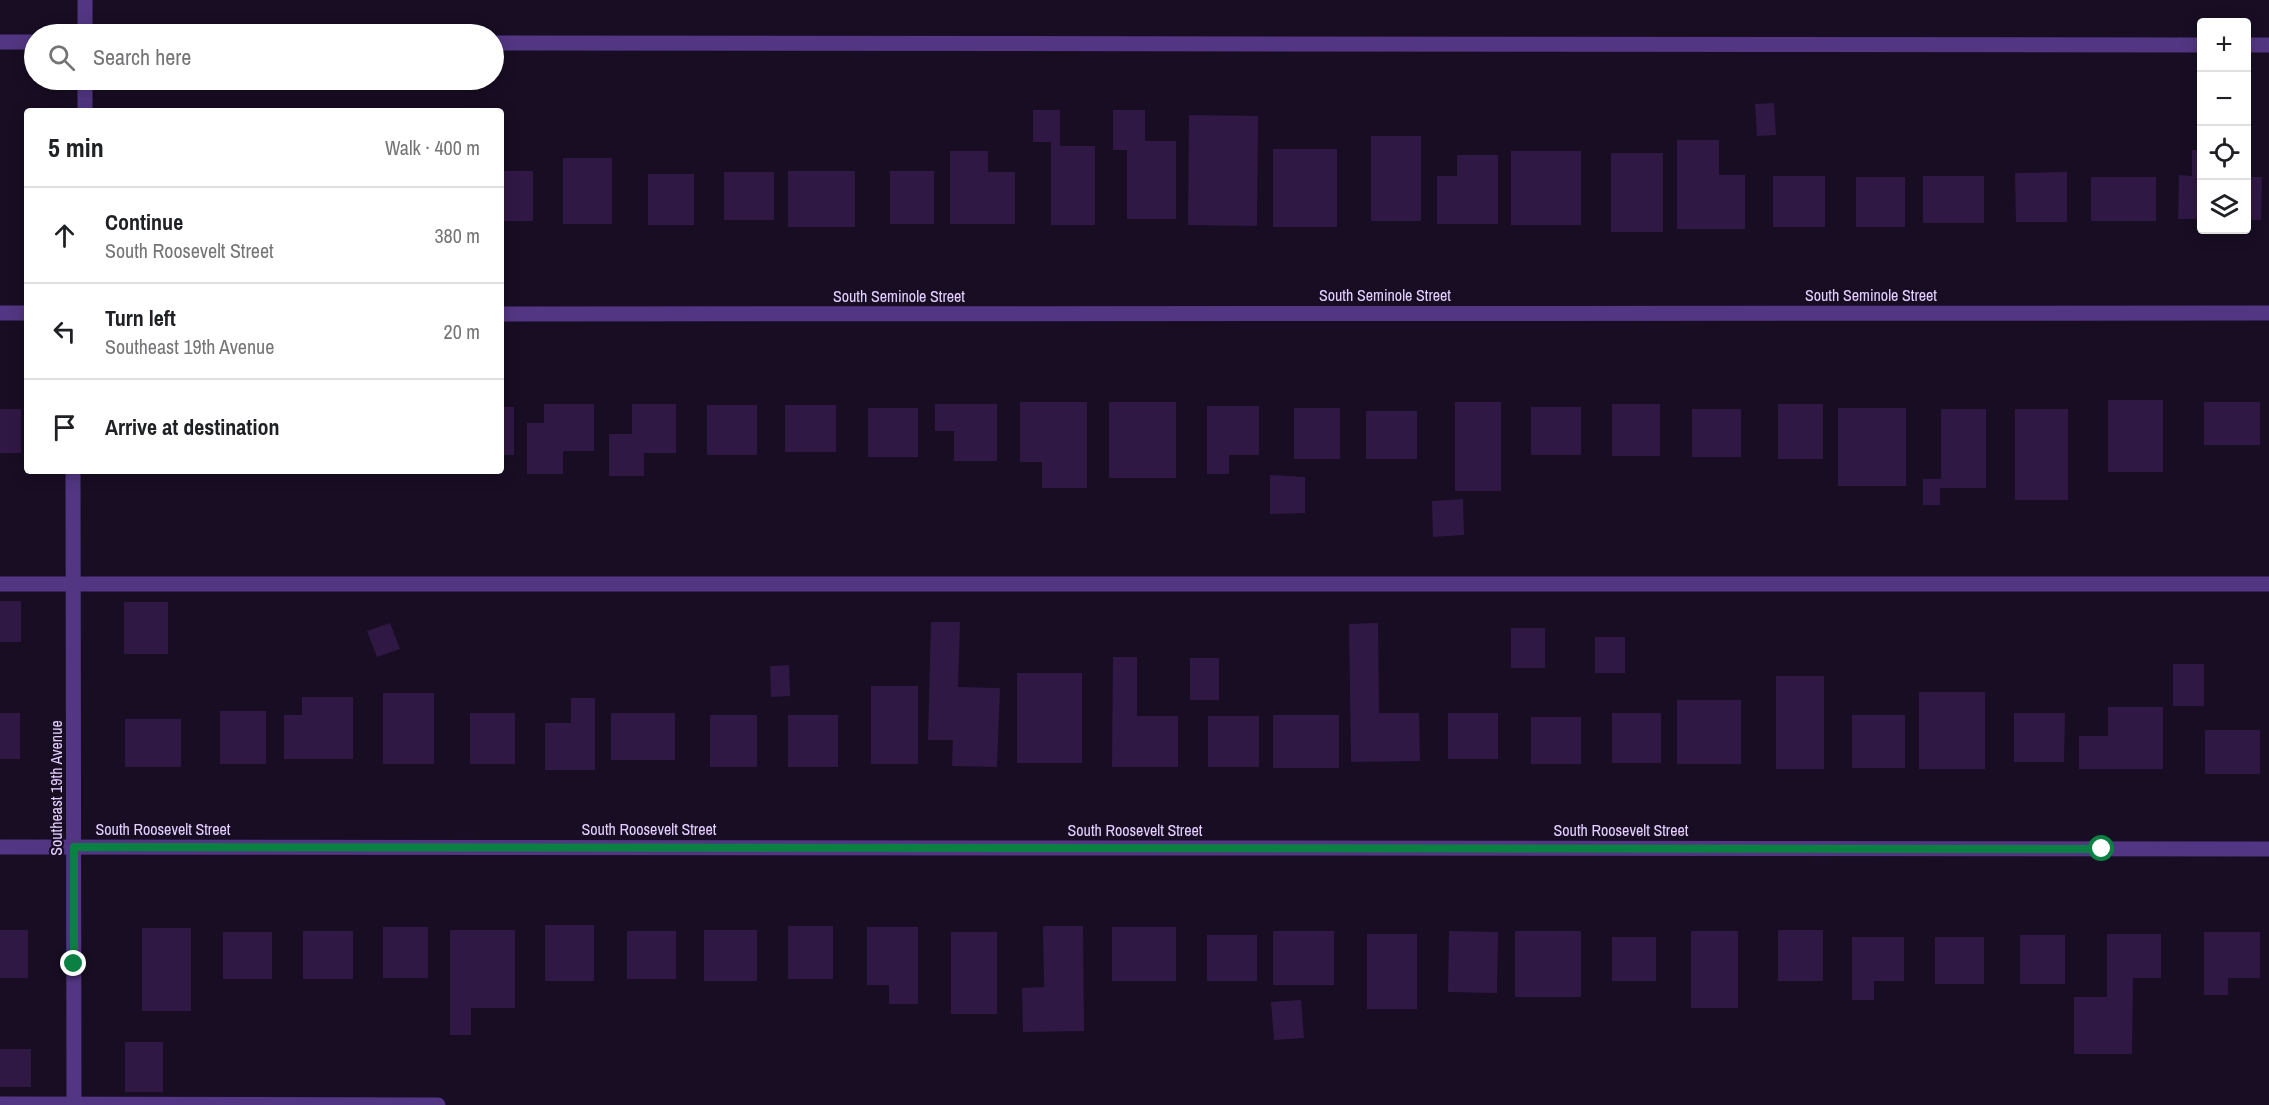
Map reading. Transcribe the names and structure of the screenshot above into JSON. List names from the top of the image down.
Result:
{
  "streets": {
    "street": ["South Seminole Street", "Southeast 19th Avenue", "South Roosevelt Street"]
  },
  "crossings": [
    ["Southeast 19th Avenue", "South Roosevelt Street"]
  ],
  "page": {
    "map_buttons": ["+", "−"],
    "search": "Search here",
    "heading": ["5 min", "Walk · 400 m"],
    "list": [
      ["Continue", "South Roosevelt Street", "380 m"],
      ["Turn left", "Southeast 19th Avenue", "20 m"],
      "Arrive at destination"
    ]
  }
}
